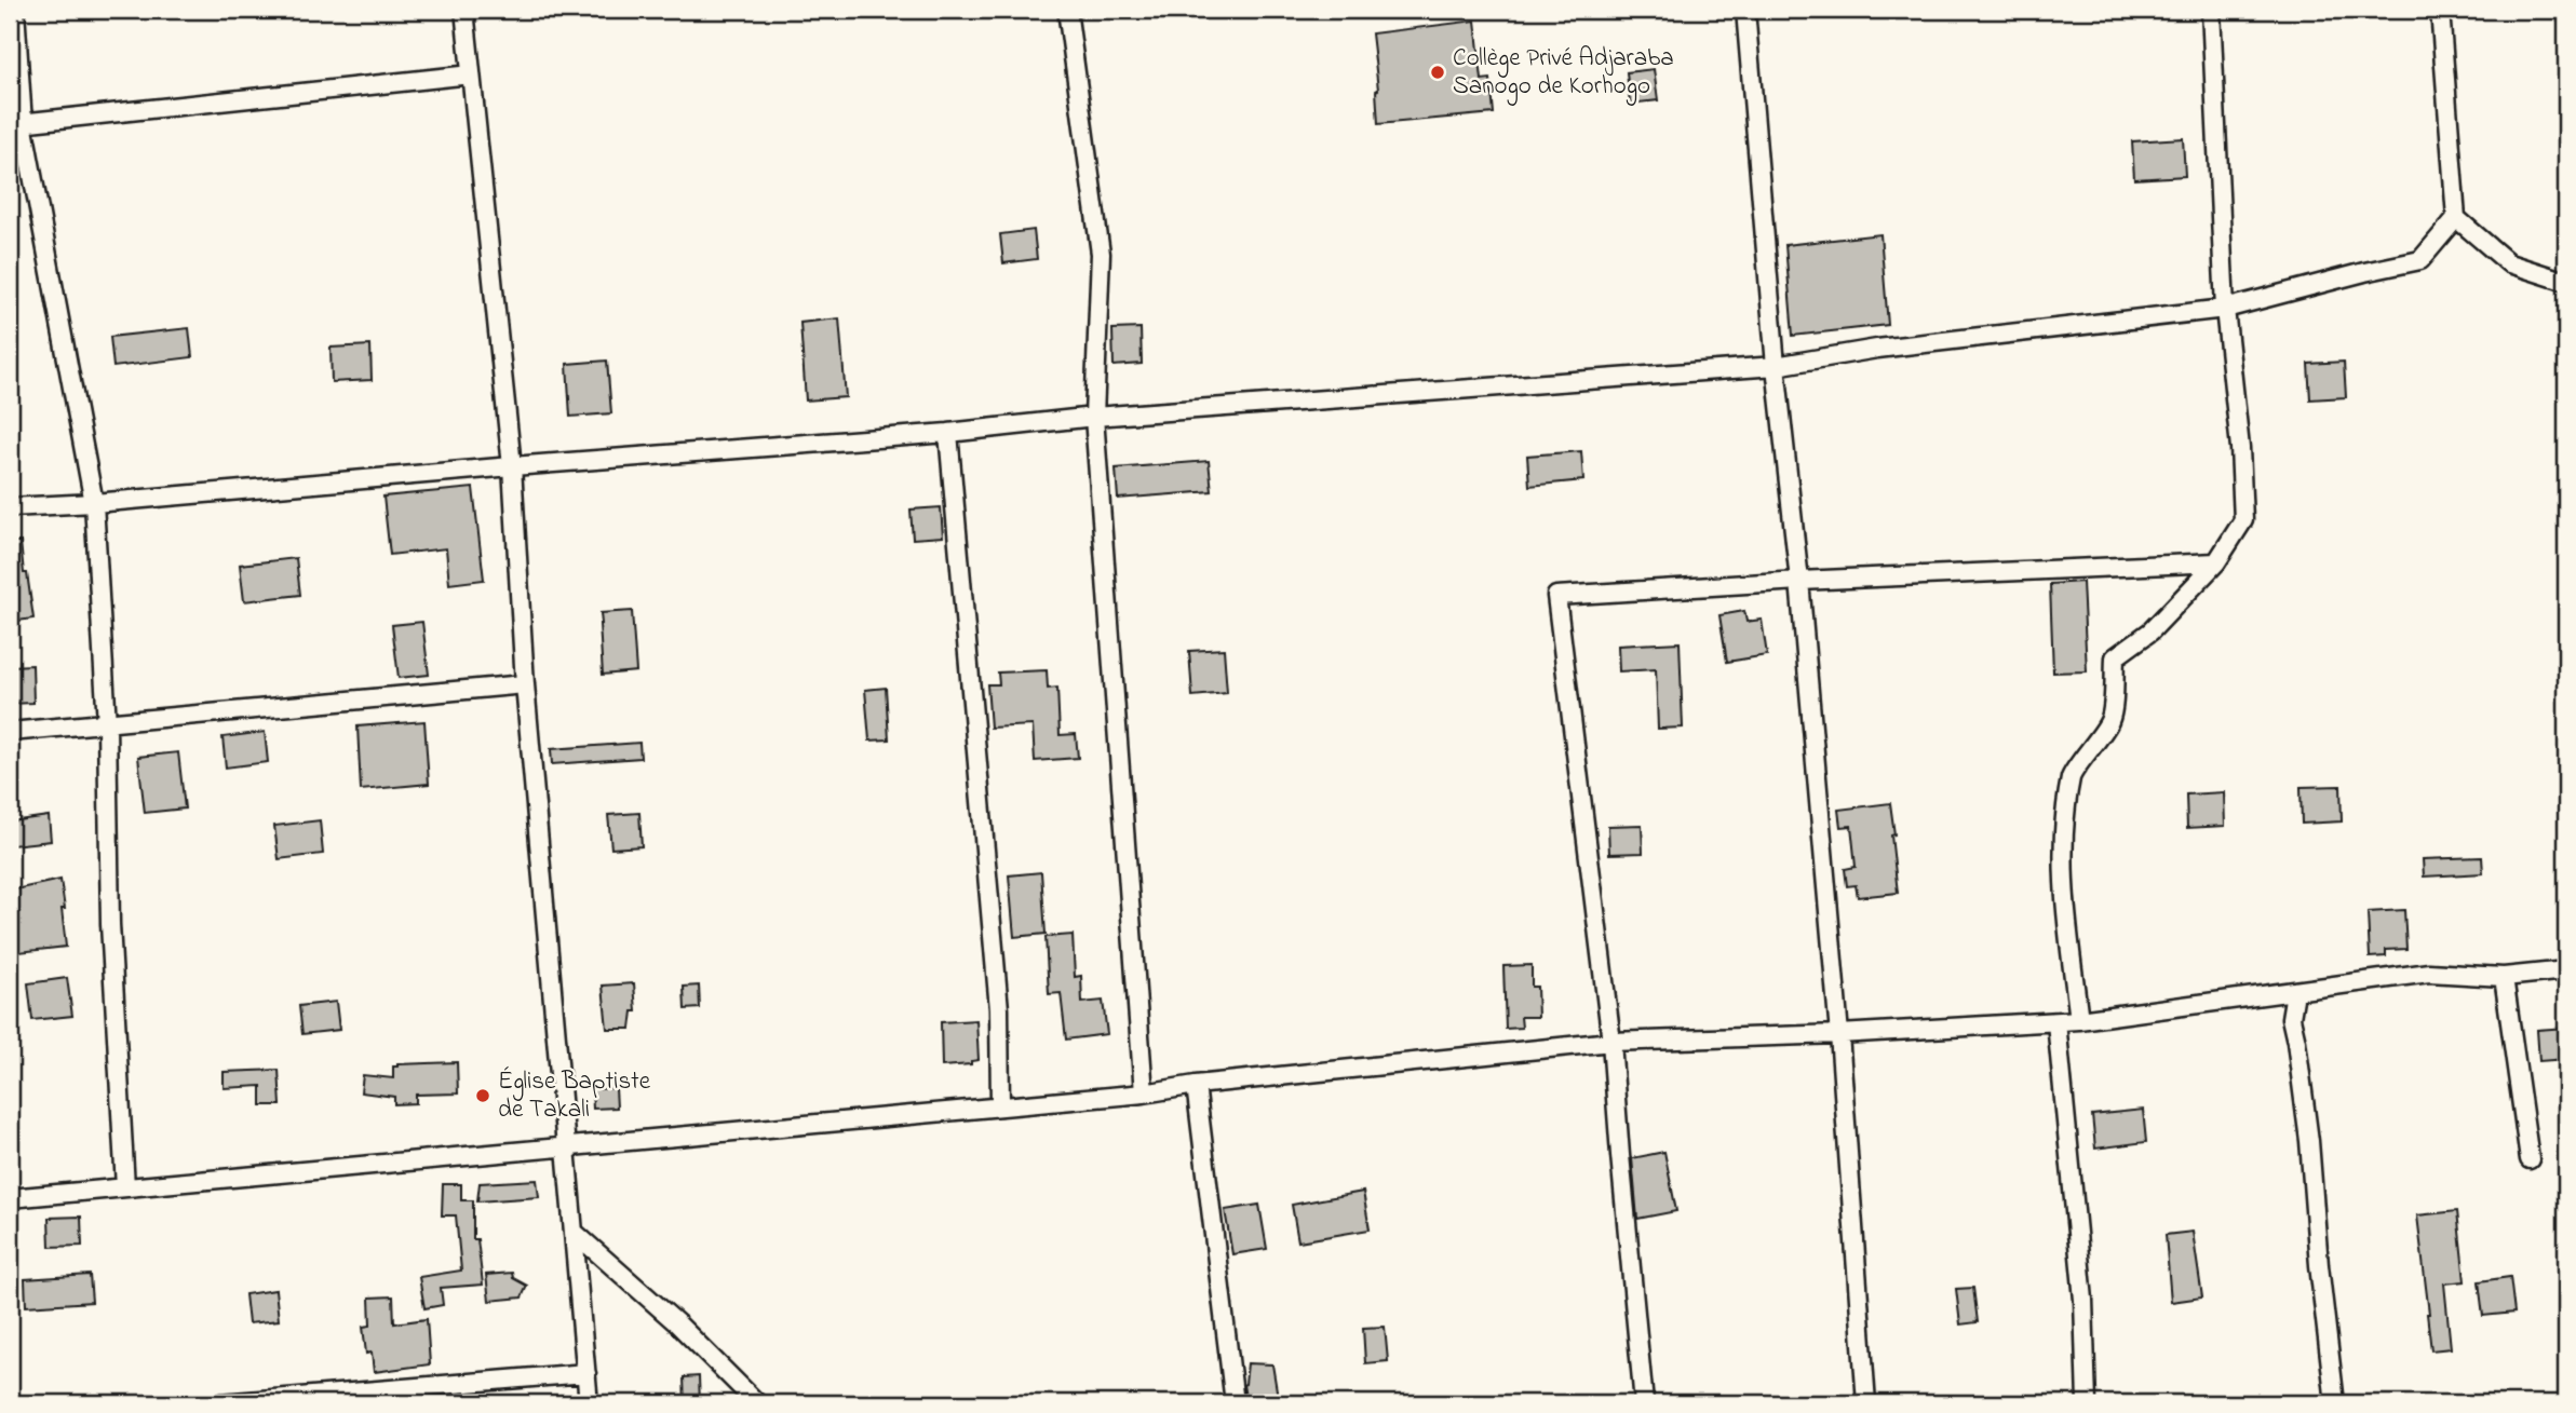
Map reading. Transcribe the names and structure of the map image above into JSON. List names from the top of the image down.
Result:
{
  "places": ["Collège Privé Adjaraba Sanogo de Korhogo", "Église Baptiste de Takali"]
}
